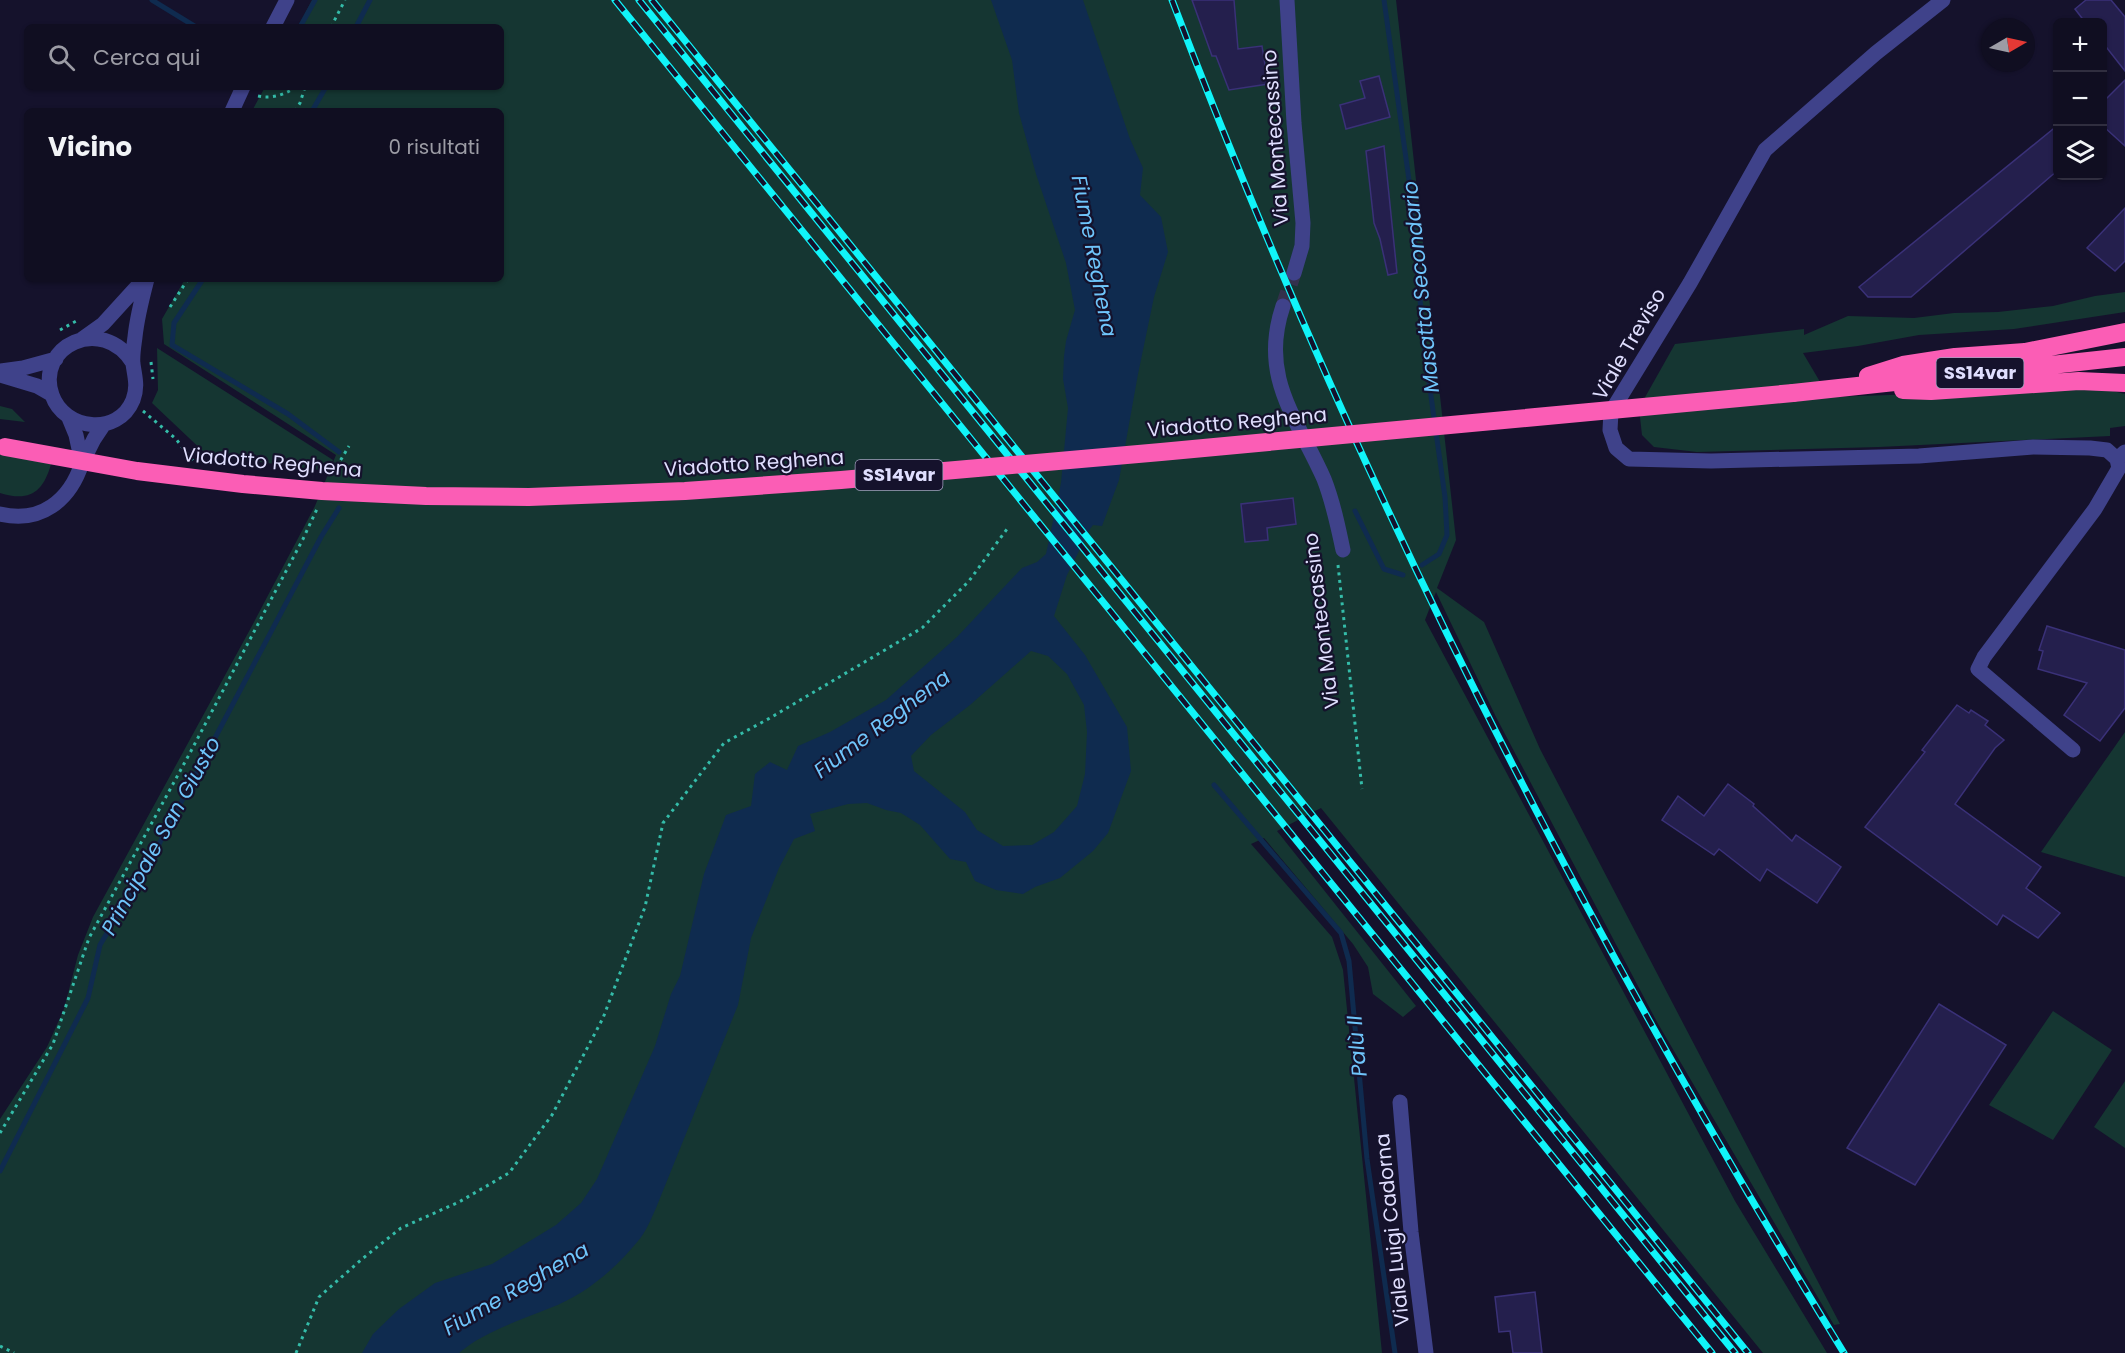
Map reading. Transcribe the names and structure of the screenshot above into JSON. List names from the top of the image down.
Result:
{
  "streets": {
    "highway": ["SS14var", "Viadotto Reghena"],
    "street": ["Via Montecassino", "Viale Treviso", "Viale Luigi Cadorna"]
  },
  "crossings": [
    ["SS14var", "Viadotto Reghena"]
  ],
  "water": [
    "Fiume Reghena",
    "Masatta Secondario",
    "Principale San Giusto",
    "Palù II"
  ],
  "north": "right",
  "page": {
    "map_buttons": ["+", "−"],
    "search": "Cerca qui",
    "heading": ["Vicino", "0 risultati"]
  }
}
